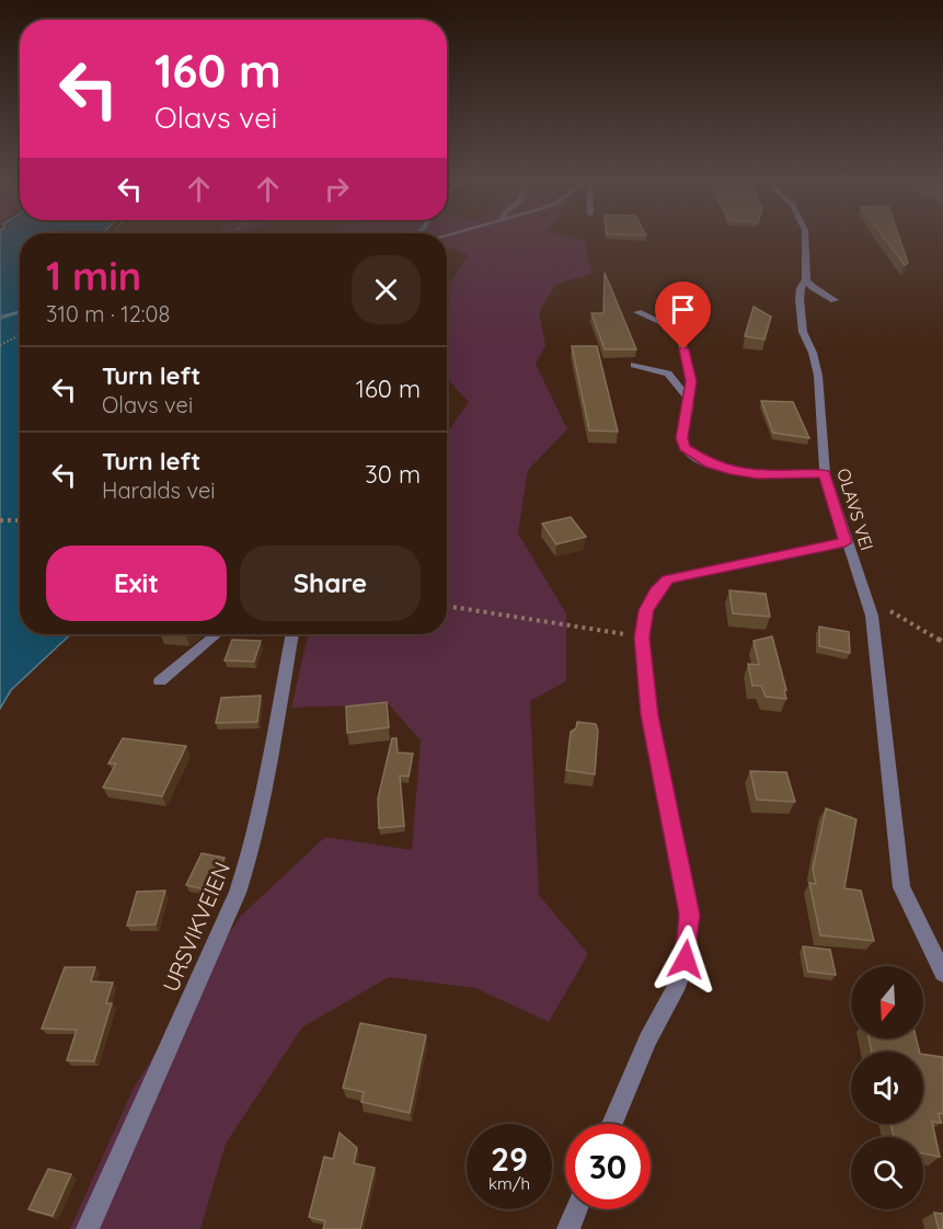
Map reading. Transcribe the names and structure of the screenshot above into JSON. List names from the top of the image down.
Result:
{
  "streets": {
    "street": ["OLAVS VEI", "URSVIKVEIEN"]
  },
  "north": "bottom",
  "page": {
    "turn": ["160 m", "Olavs vei"],
    "heading": ["1 min", "310 m · 12:08"],
    "list": [
      {
        "name": "Turn left",
        "note": "Olavs vei",
        "value": "160 m"
      },
      {
        "name": "Turn left",
        "note": "Haralds vei",
        "value": "30 m"
      }
    ],
    "buttons": ["Exit", "Share"],
    "speed": "29 km/h",
    "limit": "30"
  }
}
